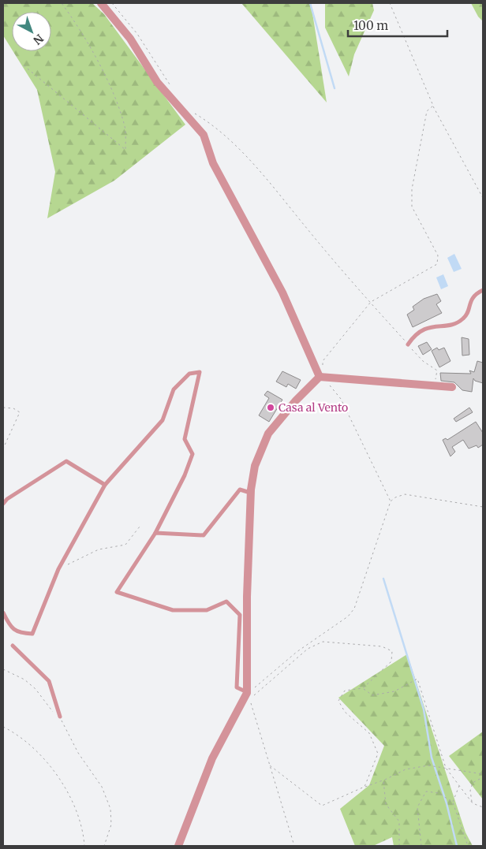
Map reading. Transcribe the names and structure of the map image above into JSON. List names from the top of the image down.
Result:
{
  "places": ["Casa al Vento"],
  "scale_bar": "100 m",
  "north": "bottom right"
}
